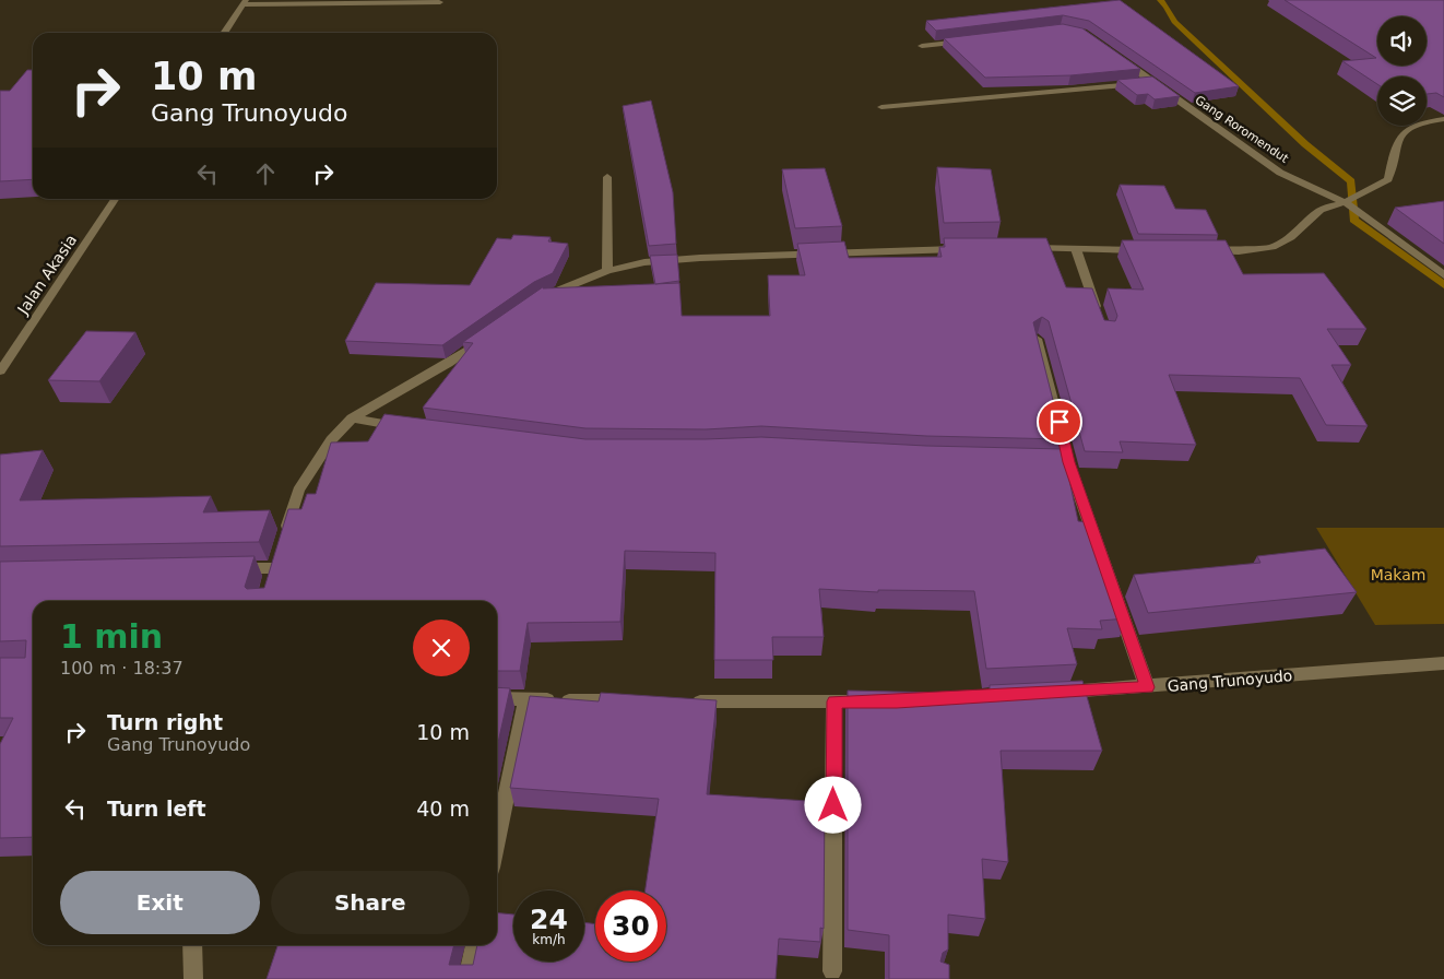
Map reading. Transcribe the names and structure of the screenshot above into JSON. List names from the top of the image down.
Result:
{
  "streets": {
    "street": ["Gang Roromendut", "Jalan Akasia", "Gang Trunoyudo"]
  },
  "parks": ["Makam"],
  "page": {
    "turn": ["10 m", "Gang Trunoyudo"],
    "heading": ["1 min", "100 m · 18:37"],
    "list": [
      {
        "name": "Turn right",
        "note": "Gang Trunoyudo",
        "value": "10 m"
      },
      {
        "name": "Turn left",
        "value": "40 m"
      }
    ],
    "buttons": ["Exit", "Share"],
    "speed": "24 km/h",
    "limit": "30"
  }
}
